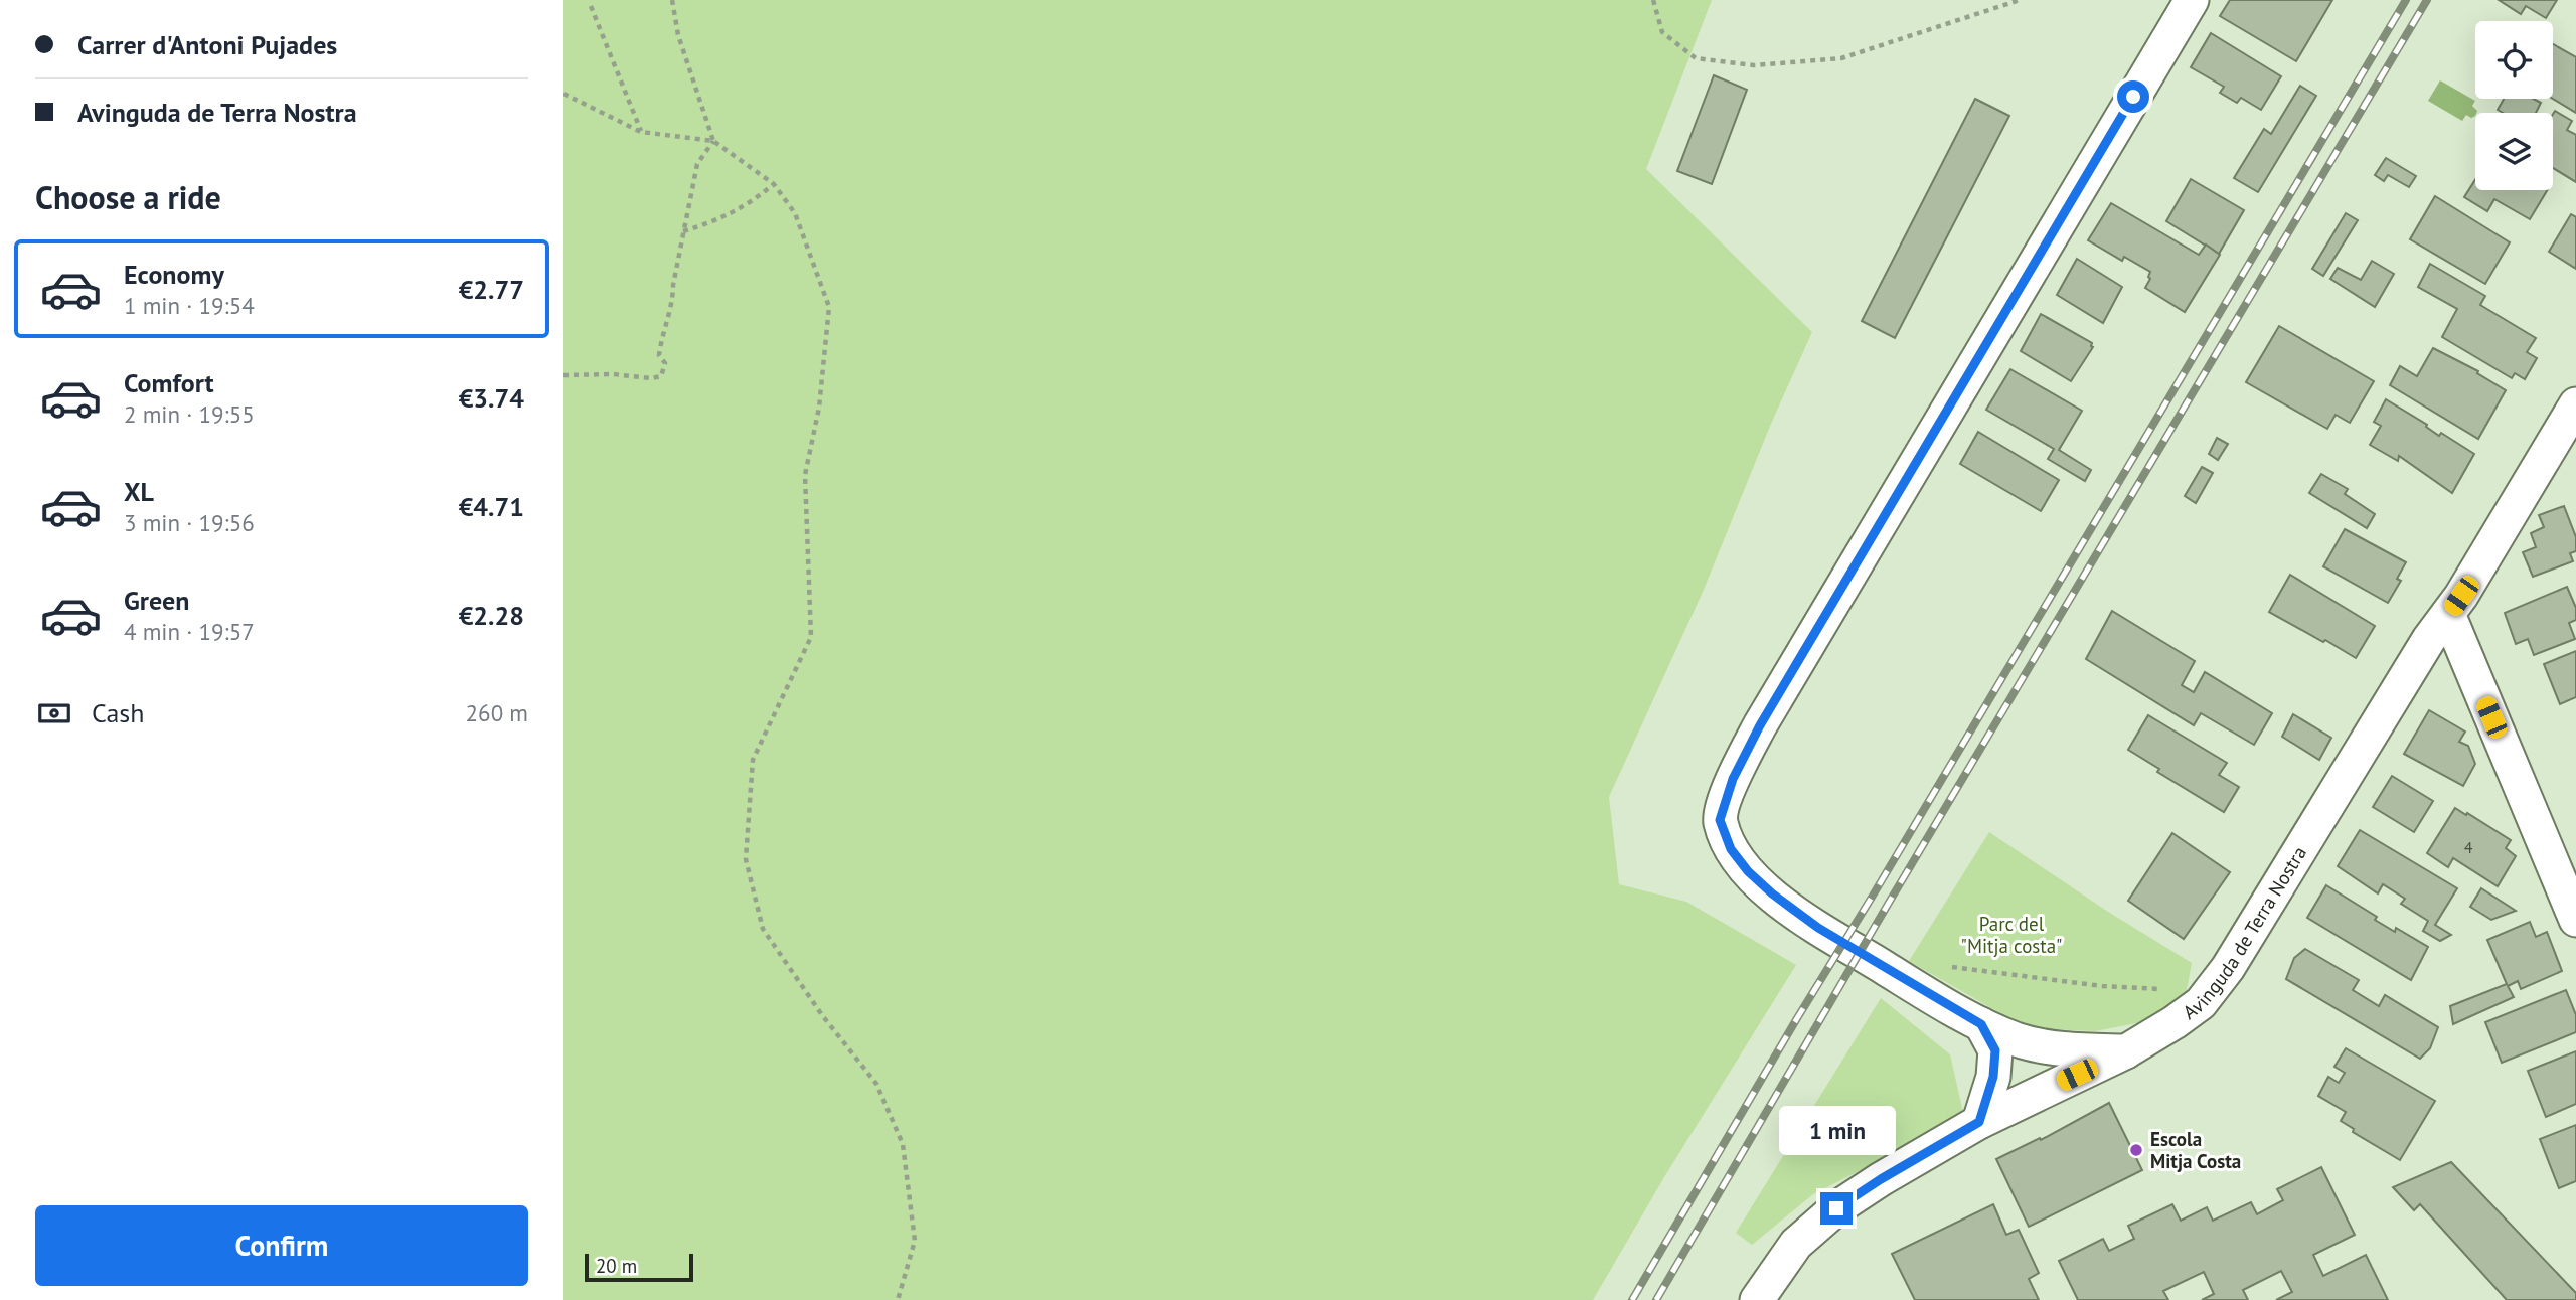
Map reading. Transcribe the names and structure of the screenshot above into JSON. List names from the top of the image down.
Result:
{
  "streets": {
    "street": ["Avinguda de Terra Nostra"]
  },
  "parks": ["Parc del \"Mitja costa\""],
  "places": ["Escola Mitja Costa"],
  "house_numbers": ["4"],
  "scale_bar": "20 m",
  "page": {
    "banner": ["Carrer d'Antoni Pujades", "Avinguda de Terra Nostra"],
    "heading": "Choose a ride",
    "list": [
      {
        "name": "Economy",
        "note": "1 min · 19:54",
        "value": "€2.77"
      },
      {
        "name": "Comfort",
        "note": "2 min · 19:55",
        "value": "€3.74"
      },
      {
        "name": "XL",
        "note": "3 min · 19:56",
        "value": "€4.71"
      },
      {
        "name": "Green",
        "note": "4 min · 19:57",
        "value": "€2.28"
      }
    ],
    "pay": ["Cash", "260 m"],
    "bubble": "1 min",
    "buttons": "Confirm",
    "scale": "20 m"
  }
}
